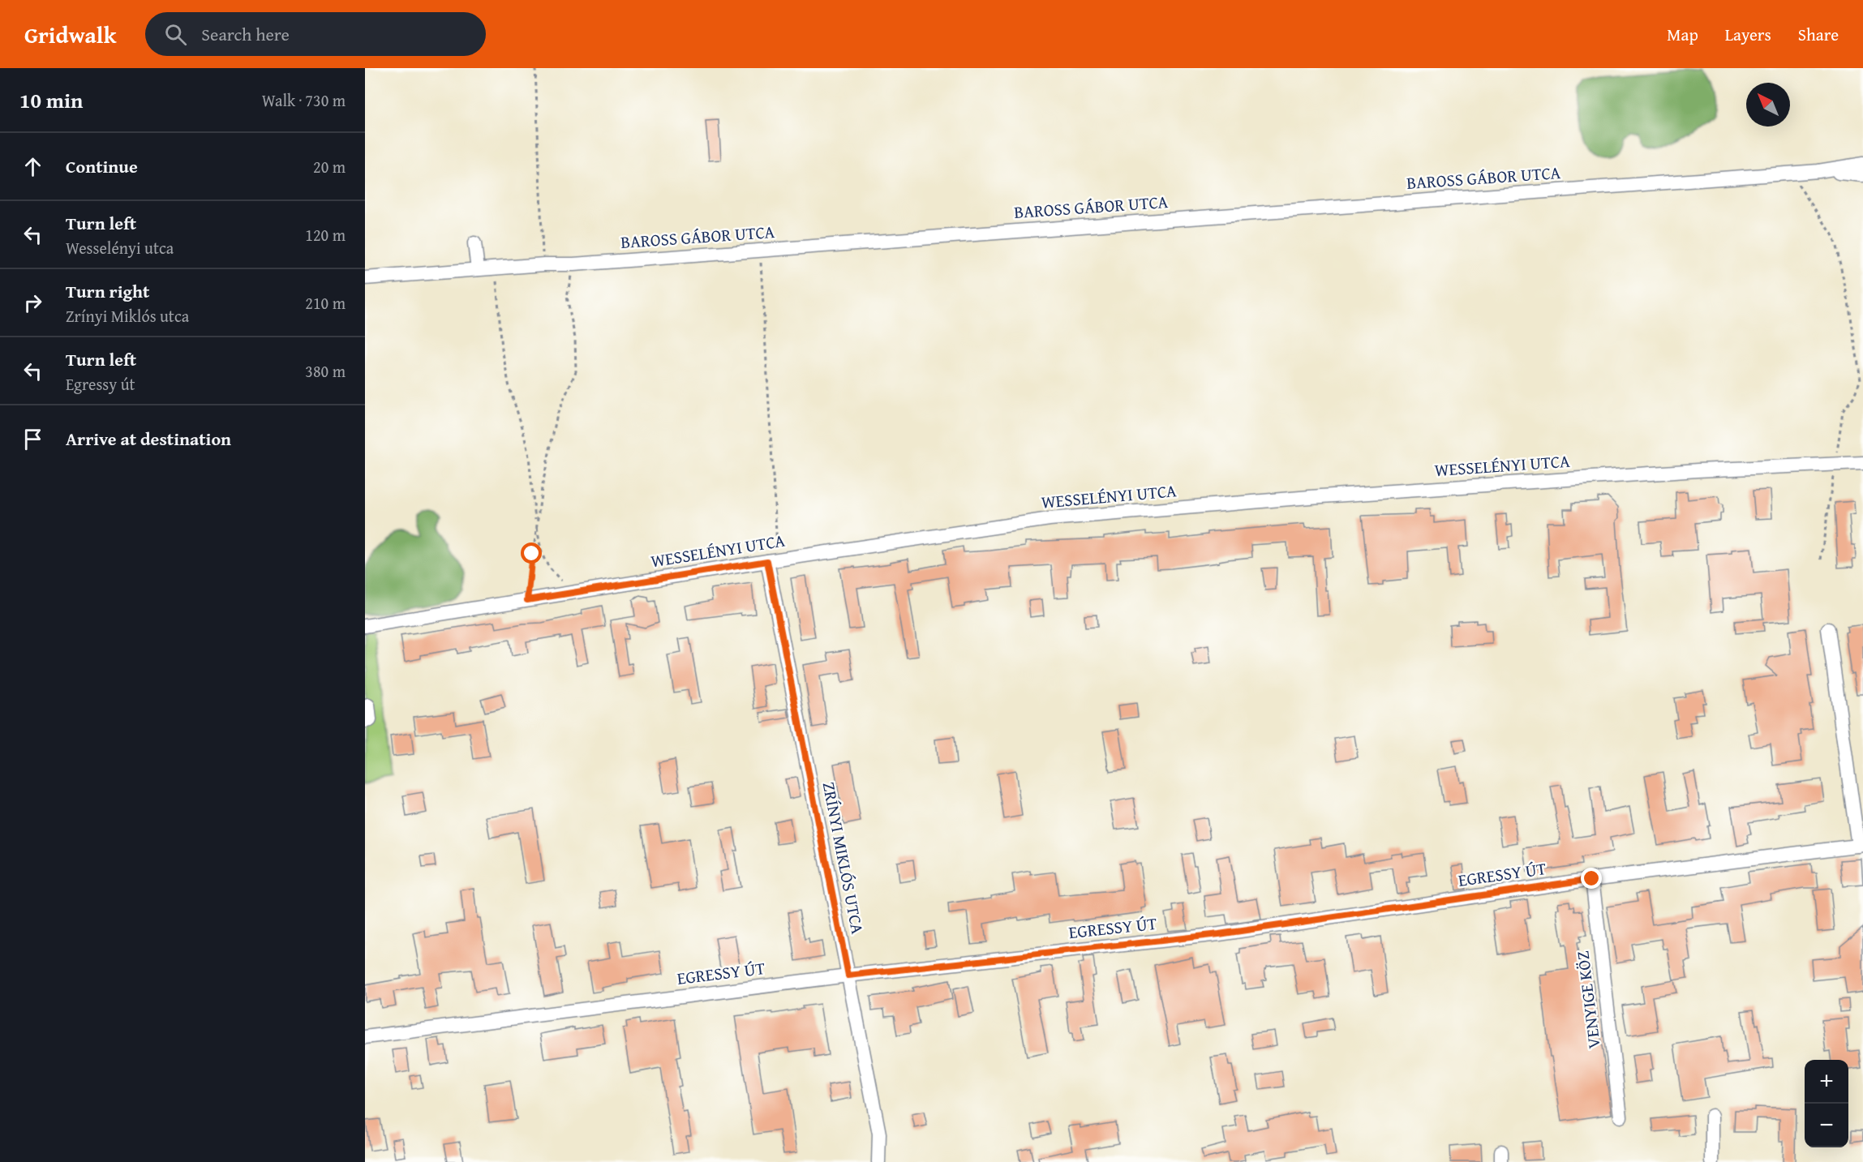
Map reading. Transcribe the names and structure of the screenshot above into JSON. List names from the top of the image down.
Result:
{
  "streets": {
    "street": [
      "BAROSS GÁBOR UTCA",
      "WESSELÉNYI UTCA",
      "ZRÍNYI MIKLÓS UTCA",
      "EGRESSY ÚT",
      "VENYIGE KÖZ"
    ]
  },
  "crossings": [
    ["WESSELÉNYI UTCA", "ZRÍNYI MIKLÓS UTCA"],
    ["ZRÍNYI MIKLÓS UTCA", "EGRESSY ÚT"],
    ["EGRESSY ÚT", "VENYIGE KÖZ"]
  ],
  "north": "top left",
  "page": {
    "header": "Gridwalk",
    "search": "Search here",
    "nav": ["Map", "Layers", "Share"],
    "heading": ["10 min", "Walk · 730 m"],
    "list": [
      ["Continue", "20 m"],
      ["Turn left", "Wesselényi utca", "120 m"],
      ["Turn right", "Zrínyi Miklós utca", "210 m"],
      ["Turn left", "Egressy út", "380 m"],
      "Arrive at destination"
    ],
    "map_buttons": ["+", "−"]
  }
}
